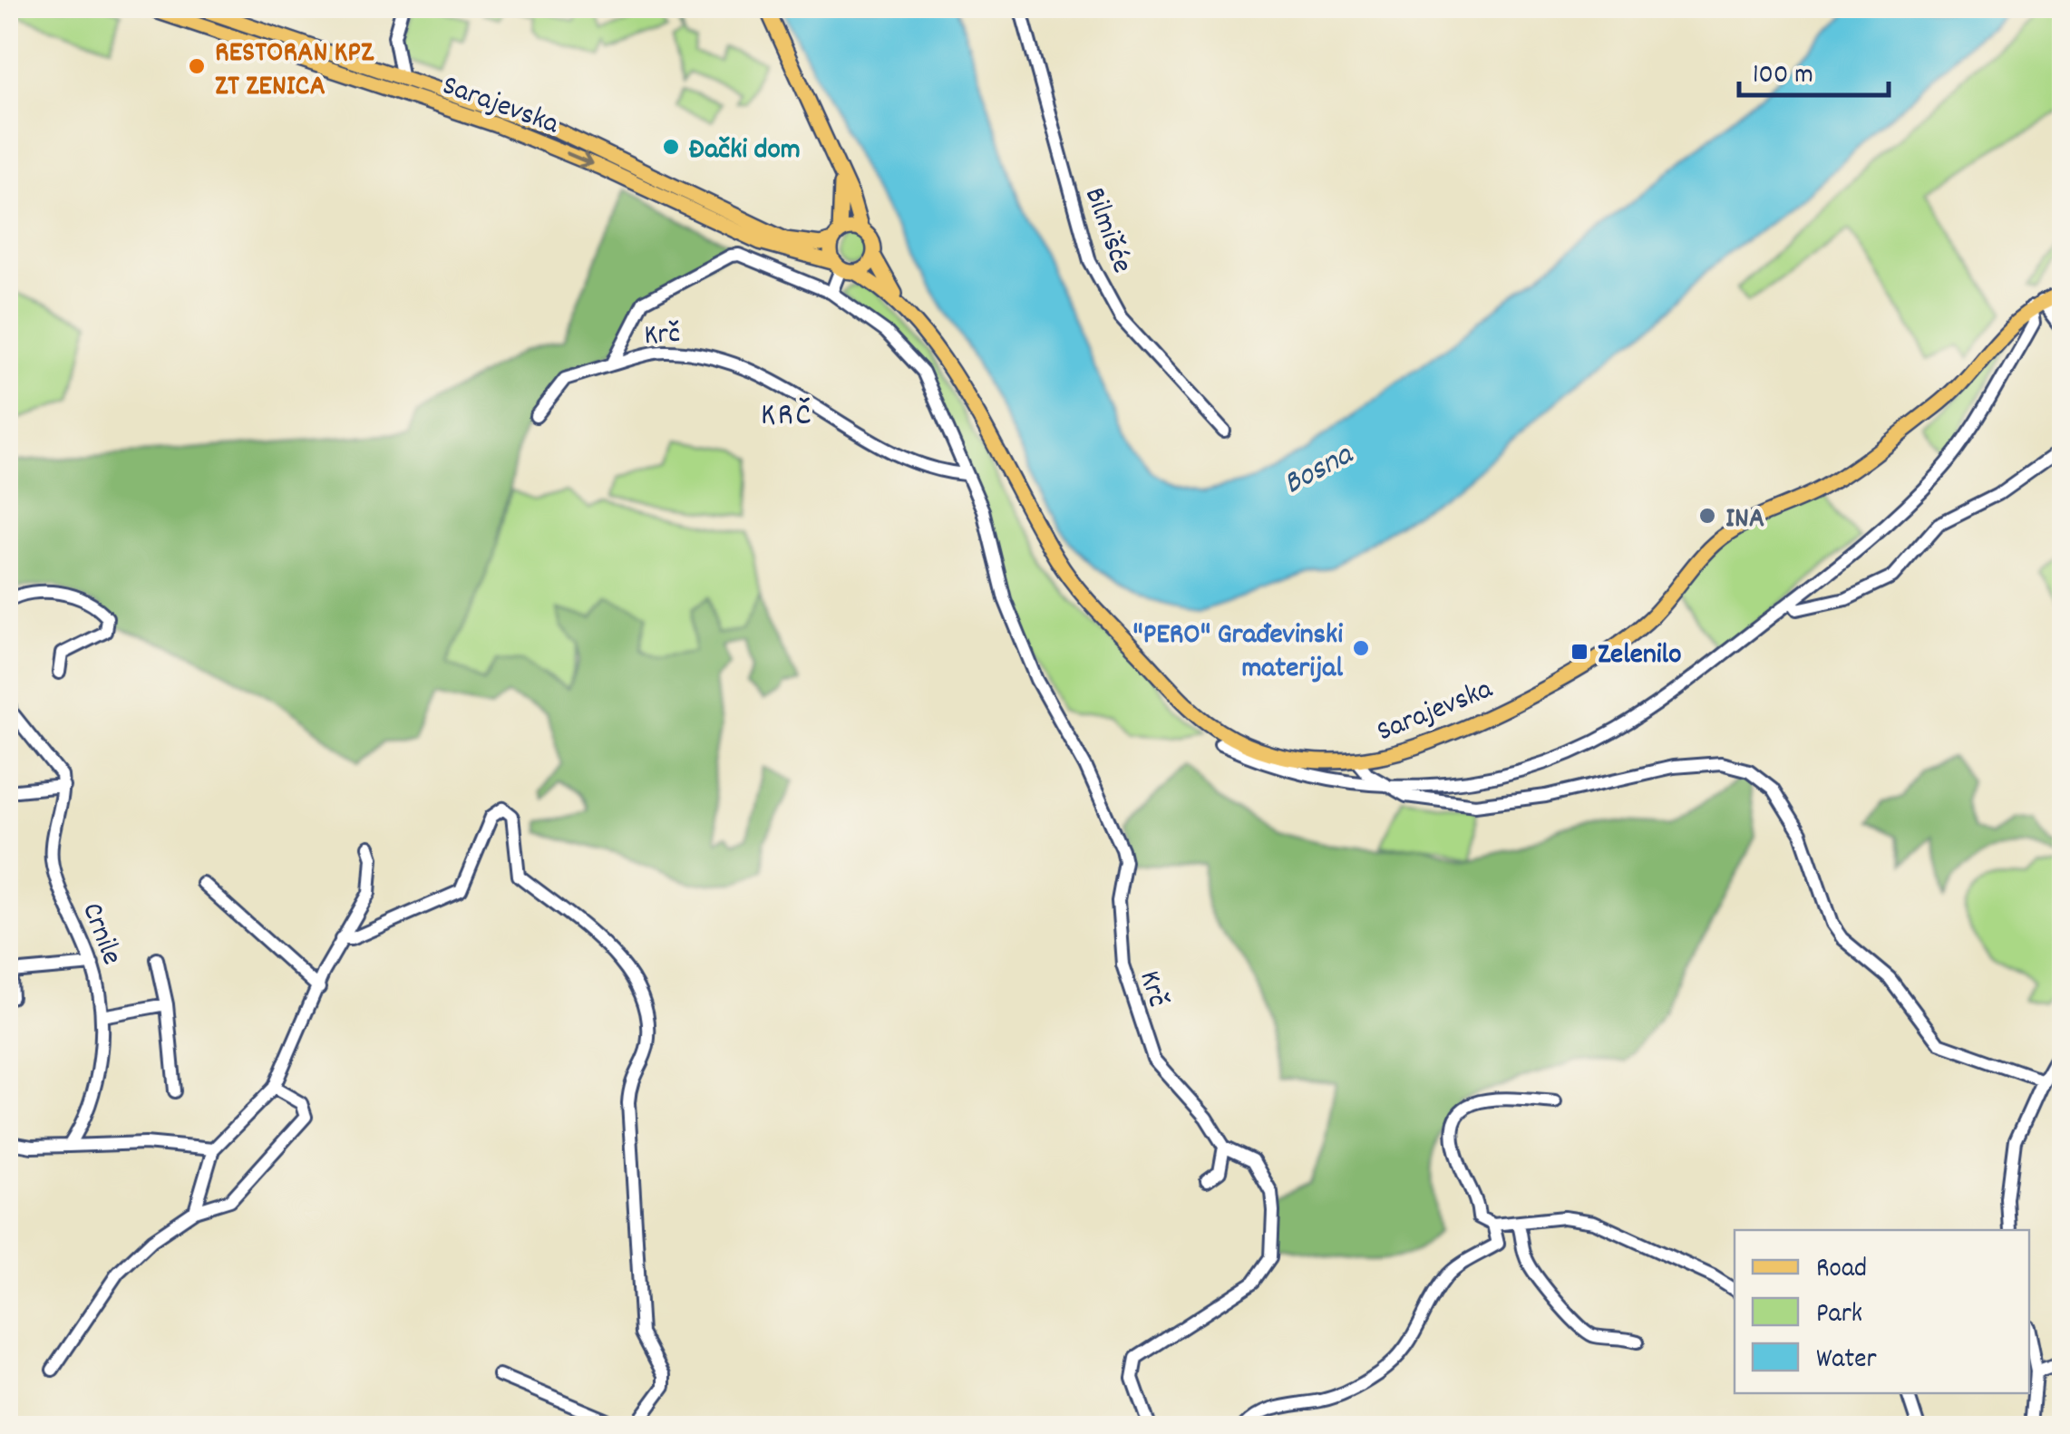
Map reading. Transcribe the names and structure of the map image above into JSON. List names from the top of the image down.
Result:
{
  "streets": {
    "main road": ["Sarajevska"],
    "street": ["Bilmišće", "Krč", "Crnile"]
  },
  "districts": ["KRČ"],
  "water": ["Bosna"],
  "places": {
    "other": [
      "RESTORAN KPZ ZT ZENICA",
      "Đački dom",
      "INA",
      "\"PERO\" Građevinski materijal"
    ],
    "transit": ["Zelenilo"]
  },
  "legend": ["Road", "Park", "Water"],
  "scale_bar": "100 m"
}
